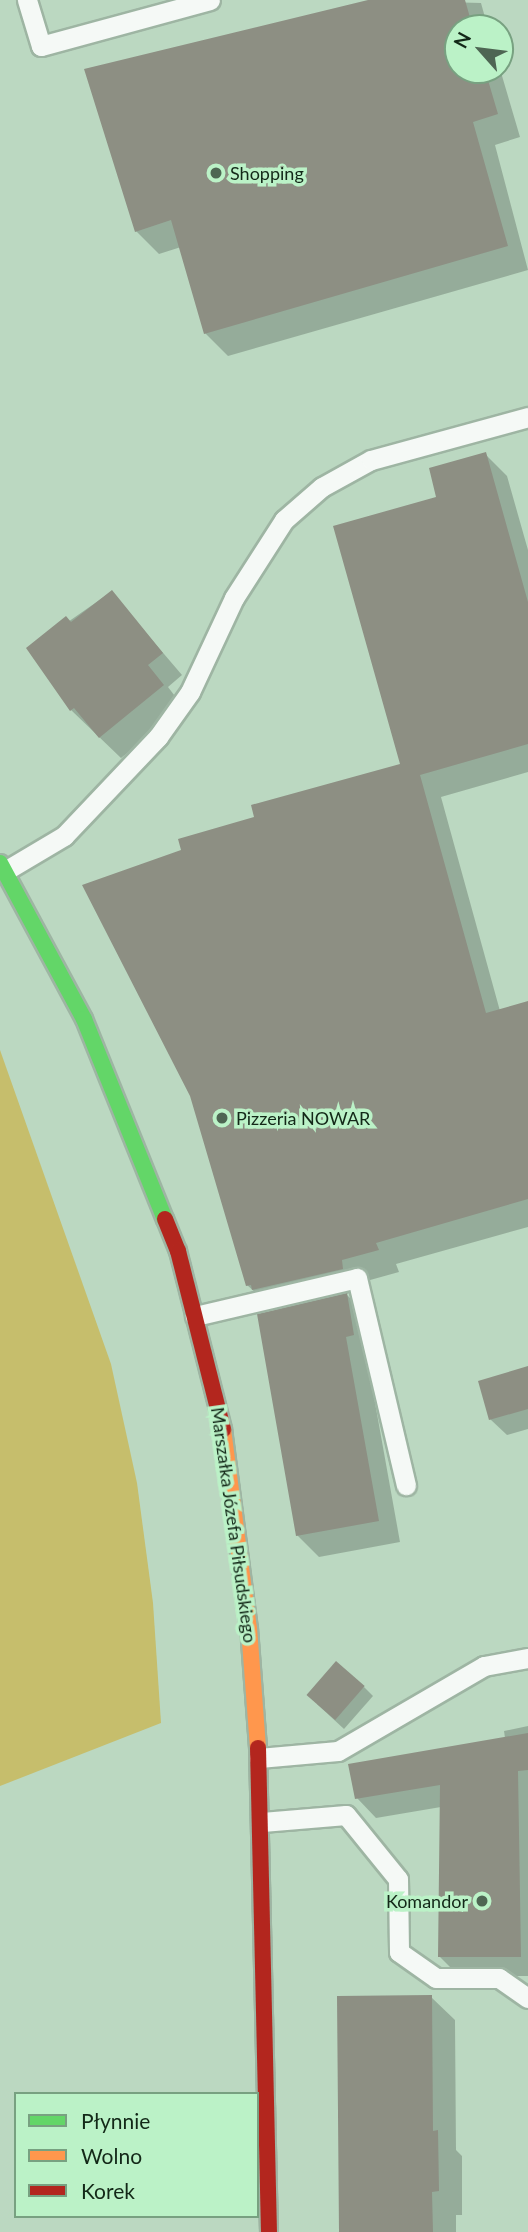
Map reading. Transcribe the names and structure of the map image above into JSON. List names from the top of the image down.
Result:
{
  "streets": {
    "street": ["Marszałka Józefa Piłsudskiego"]
  },
  "places": ["Shopping", "Pizzeria NOWAR", "Komandor"],
  "legend": ["Płynnie", "Wolno", "Korek"],
  "north": "top left"
}
